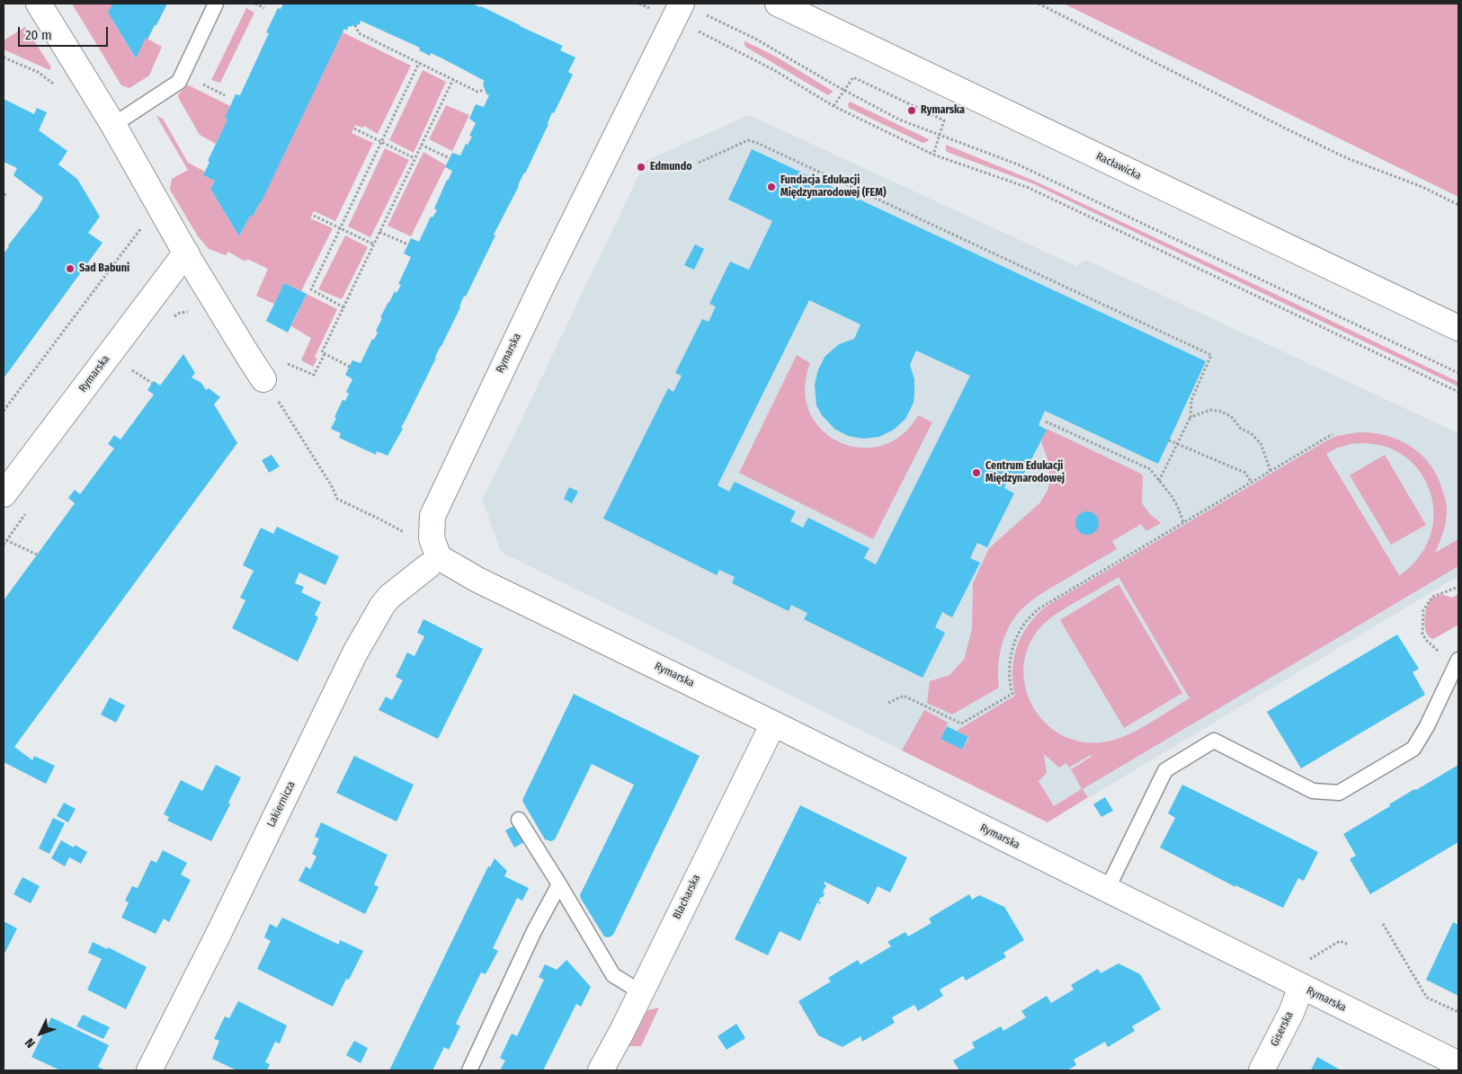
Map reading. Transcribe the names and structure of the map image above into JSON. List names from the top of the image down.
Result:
{
  "streets": {
    "street": [
      "Racławicka",
      "Rymarska",
      "Lakiernicza",
      "Blacharska",
      "Giserska"
    ]
  },
  "crossings": [
    ["Rymarska", "Lakiernicza"],
    ["Rymarska", "Blacharska"],
    ["Rymarska", "Giserska"]
  ],
  "places": [
    "Rymarska",
    "Edmundo",
    "Fundacja Edukacji Międzynarodowej (FEM)",
    "Sad Babuni",
    "Centrum Edukacji Międzynarodowej"
  ],
  "scale_bar": "20 m",
  "north": "bottom left"
}
